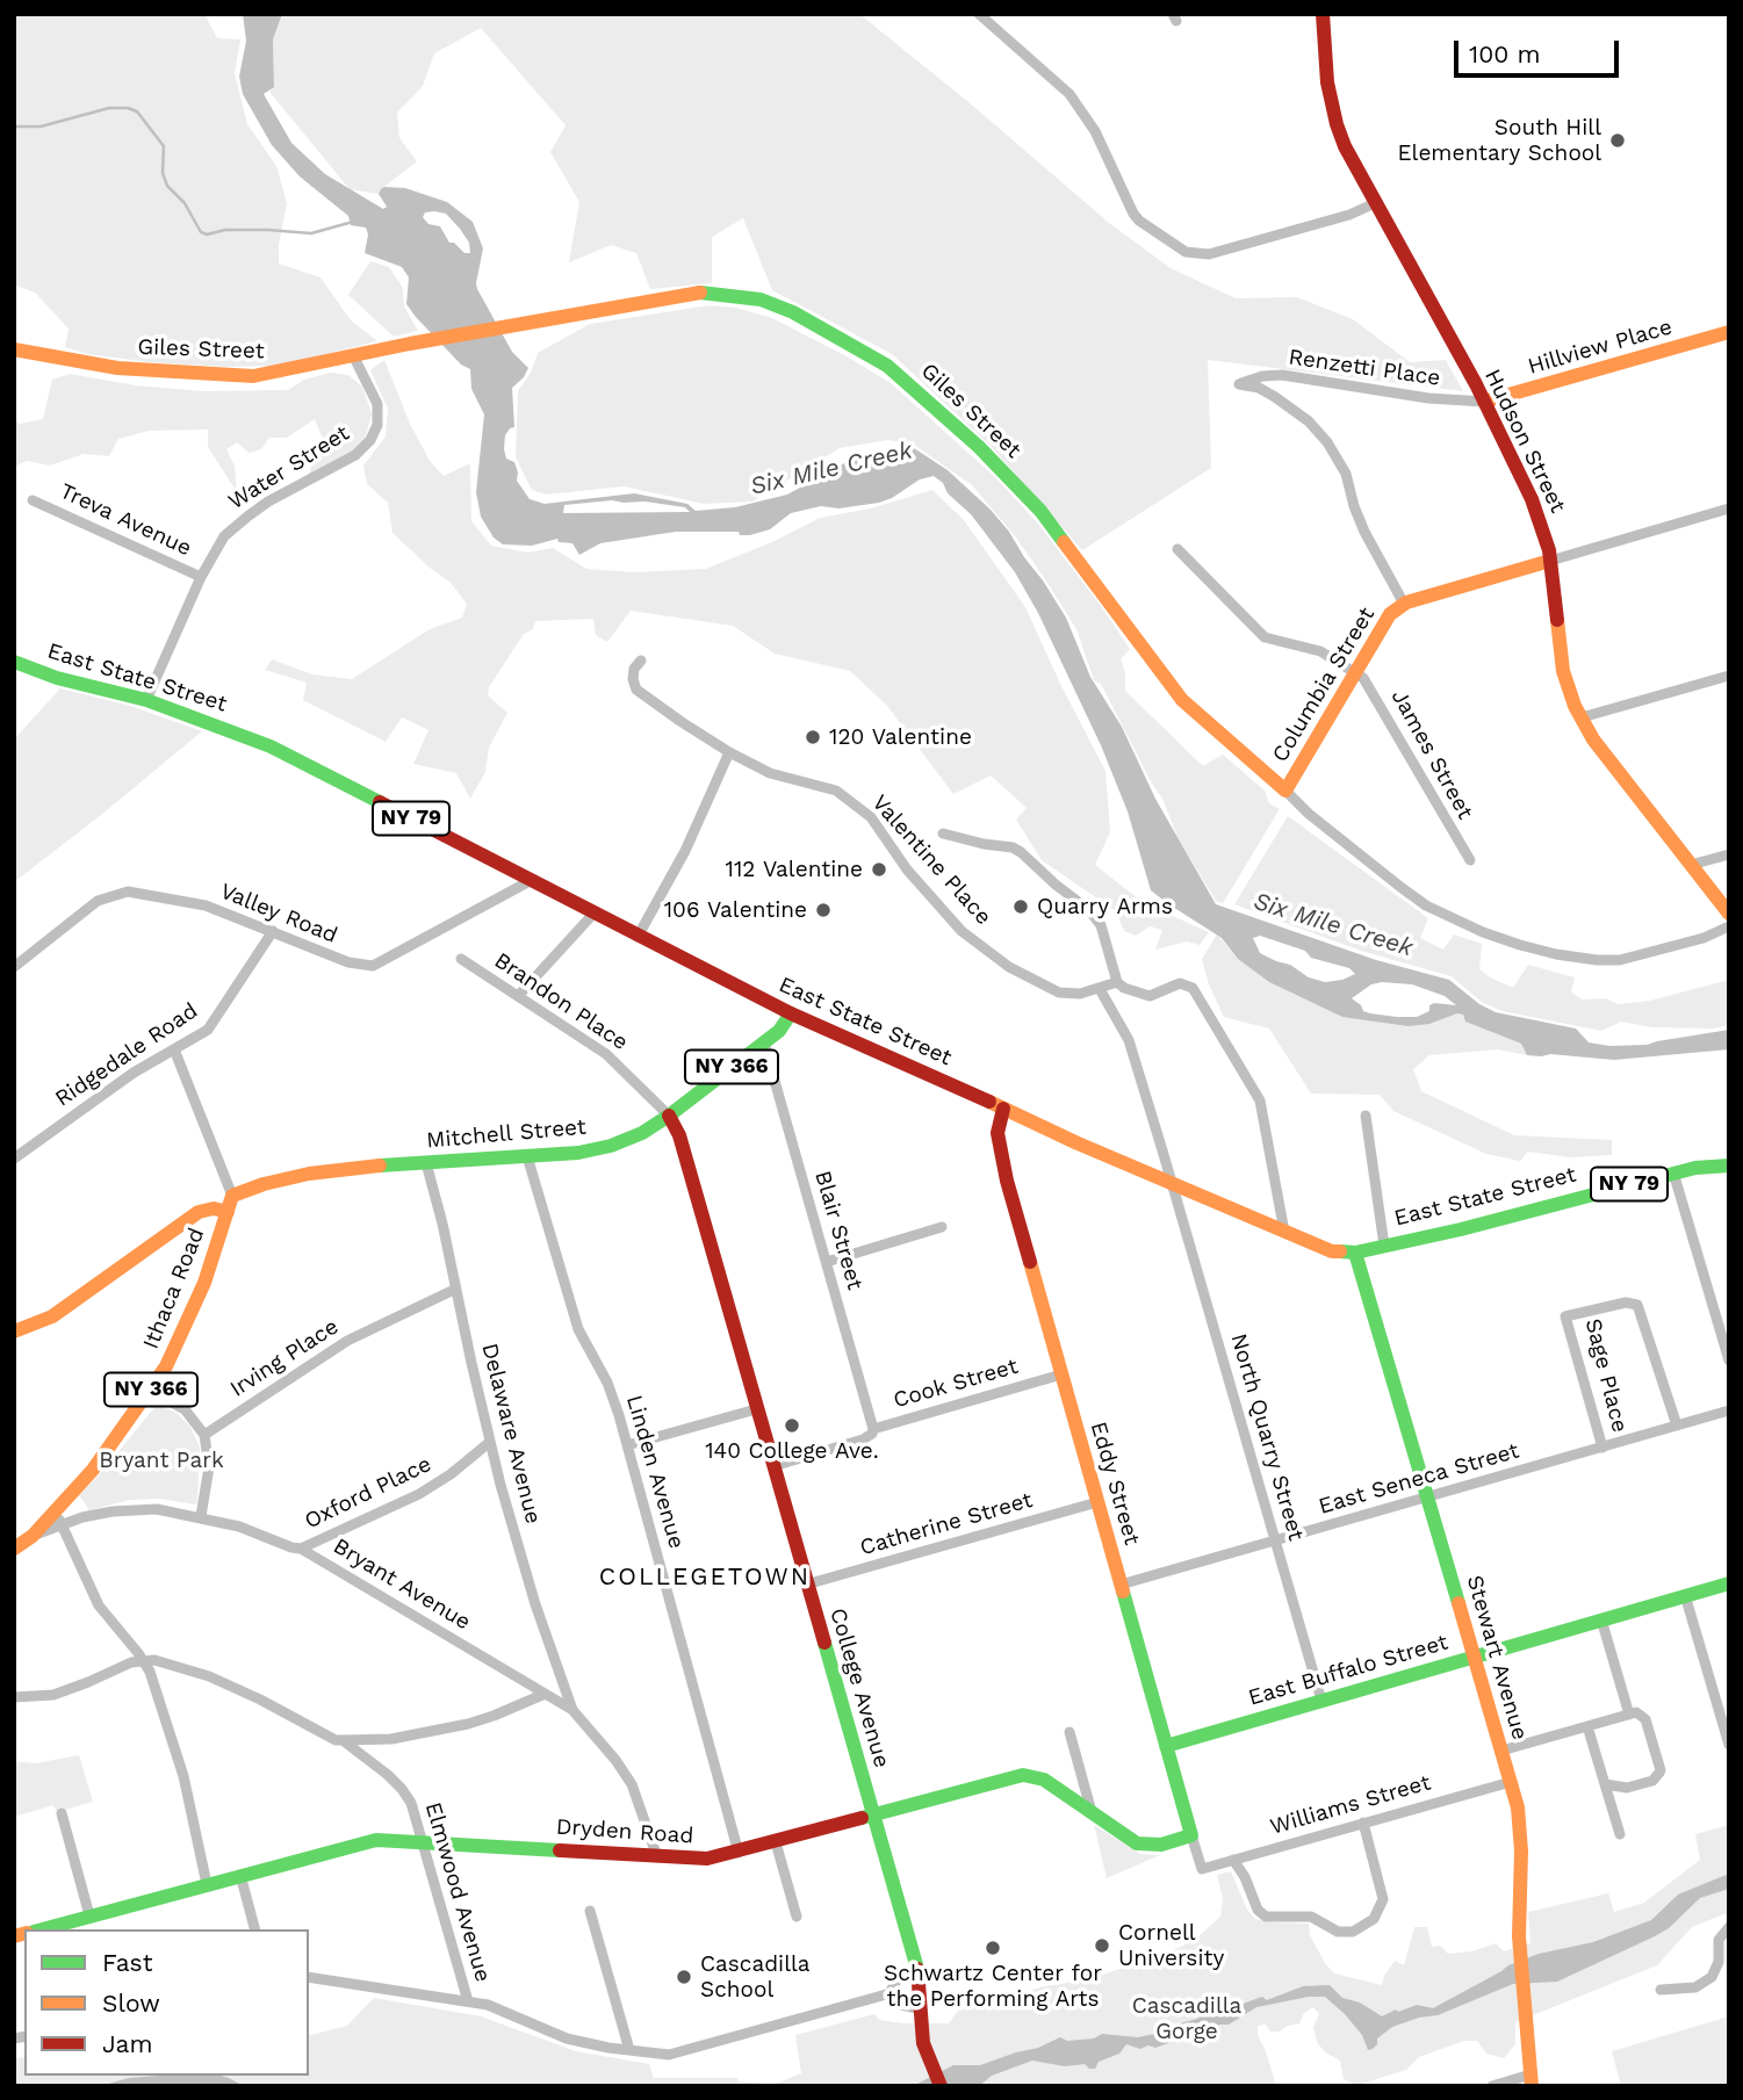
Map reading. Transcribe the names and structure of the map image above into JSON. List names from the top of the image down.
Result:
{
  "streets": {
    "main road": [
      "Hillview Place",
      "Giles Street",
      "Hudson Street",
      "East State Street",
      "Columbia Street",
      "NY 79",
      "NY 366",
      "Mitchell Street",
      "Ithaca Road",
      "Eddy Street",
      "Stewart Avenue",
      "East Buffalo Street",
      "College Avenue",
      "Dryden Road"
    ],
    "street": [
      "Renzetti Place",
      "Water Street",
      "Treva Avenue",
      "James Street",
      "Valentine Place",
      "Valley Road",
      "Brandon Place",
      "Ridgedale Road",
      "Blair Street",
      "Irving Place",
      "Sage Place",
      "Cook Street",
      "Delaware Avenue",
      "North Quarry Street",
      "Linden Avenue",
      "East Seneca Street",
      "Oxford Place",
      "Catherine Street",
      "Bryant Avenue",
      "Williams Street",
      "Elmwood Avenue"
    ]
  },
  "crossings": [
    ["Hillview Place", "Renzetti Place"],
    ["Hillview Place", "Hudson Street"],
    ["Giles Street", "Water Street"],
    ["Giles Street", "Columbia Street"],
    ["Renzetti Place", "Hudson Street"],
    ["Renzetti Place", "Columbia Street"],
    ["Hudson Street", "Columbia Street"],
    ["Water Street", "Treva Avenue"],
    ["Water Street", "East State Street"],
    ["East State Street", "Valley Road"],
    ["East State Street", "Mitchell Street"],
    ["East State Street", "North Quarry Street"],
    ["East State Street", "Eddy Street"],
    ["East State Street", "Stewart Avenue"],
    ["Columbia Street", "James Street"],
    ["Valentine Place", "North Quarry Street"],
    ["Valley Road", "Ridgedale Road"],
    ["Brandon Place", "Mitchell Street"],
    ["Brandon Place", "College Avenue"],
    ["Mitchell Street", "Blair Street"],
    ["Mitchell Street", "Ithaca Road"],
    ["Mitchell Street", "Delaware Avenue"],
    ["Mitchell Street", "Linden Avenue"],
    ["Mitchell Street", "College Avenue"],
    ["Blair Street", "Cook Street"],
    ["Ithaca Road", "Bryant Avenue"],
    ["Irving Place", "Delaware Avenue"],
    ["Sage Place", "East Seneca Street"],
    ["Cook Street", "Eddy Street"],
    ["Cook Street", "College Avenue"],
    ["Delaware Avenue", "Oxford Place"],
    ["Delaware Avenue", "Bryant Avenue"],
    ["North Quarry Street", "East Seneca Street"],
    ["North Quarry Street", "East Buffalo Street"],
    ["Linden Avenue", "Dryden Road"],
    ["East Seneca Street", "Eddy Street"],
    ["East Seneca Street", "Stewart Avenue"],
    ["Eddy Street", "Catherine Street"],
    ["Eddy Street", "East Buffalo Street"],
    ["Eddy Street", "Williams Street"],
    ["Eddy Street", "Dryden Road"],
    ["Oxford Place", "Bryant Avenue"],
    ["Catherine Street", "College Avenue"],
    ["Bryant Avenue", "Dryden Road"],
    ["Stewart Avenue", "East Buffalo Street"],
    ["Stewart Avenue", "Williams Street"],
    ["College Avenue", "Dryden Road"],
    ["Dryden Road", "Elmwood Avenue"]
  ],
  "districts": ["COLLEGETOWN"],
  "water": ["Six Mile Creek"],
  "parks": ["Bryant Park", "Cascadilla Gorge"],
  "places": [
    "South Hill Elementary School",
    "120 Valentine",
    "112 Valentine",
    "Quarry Arms",
    "106 Valentine",
    "140 College Ave.",
    "Cornell University",
    "Schwartz Center for the Performing Arts",
    "Cascadilla School"
  ],
  "legend": ["Fast", "Slow", "Jam"],
  "scale_bar": "100 m"
}
